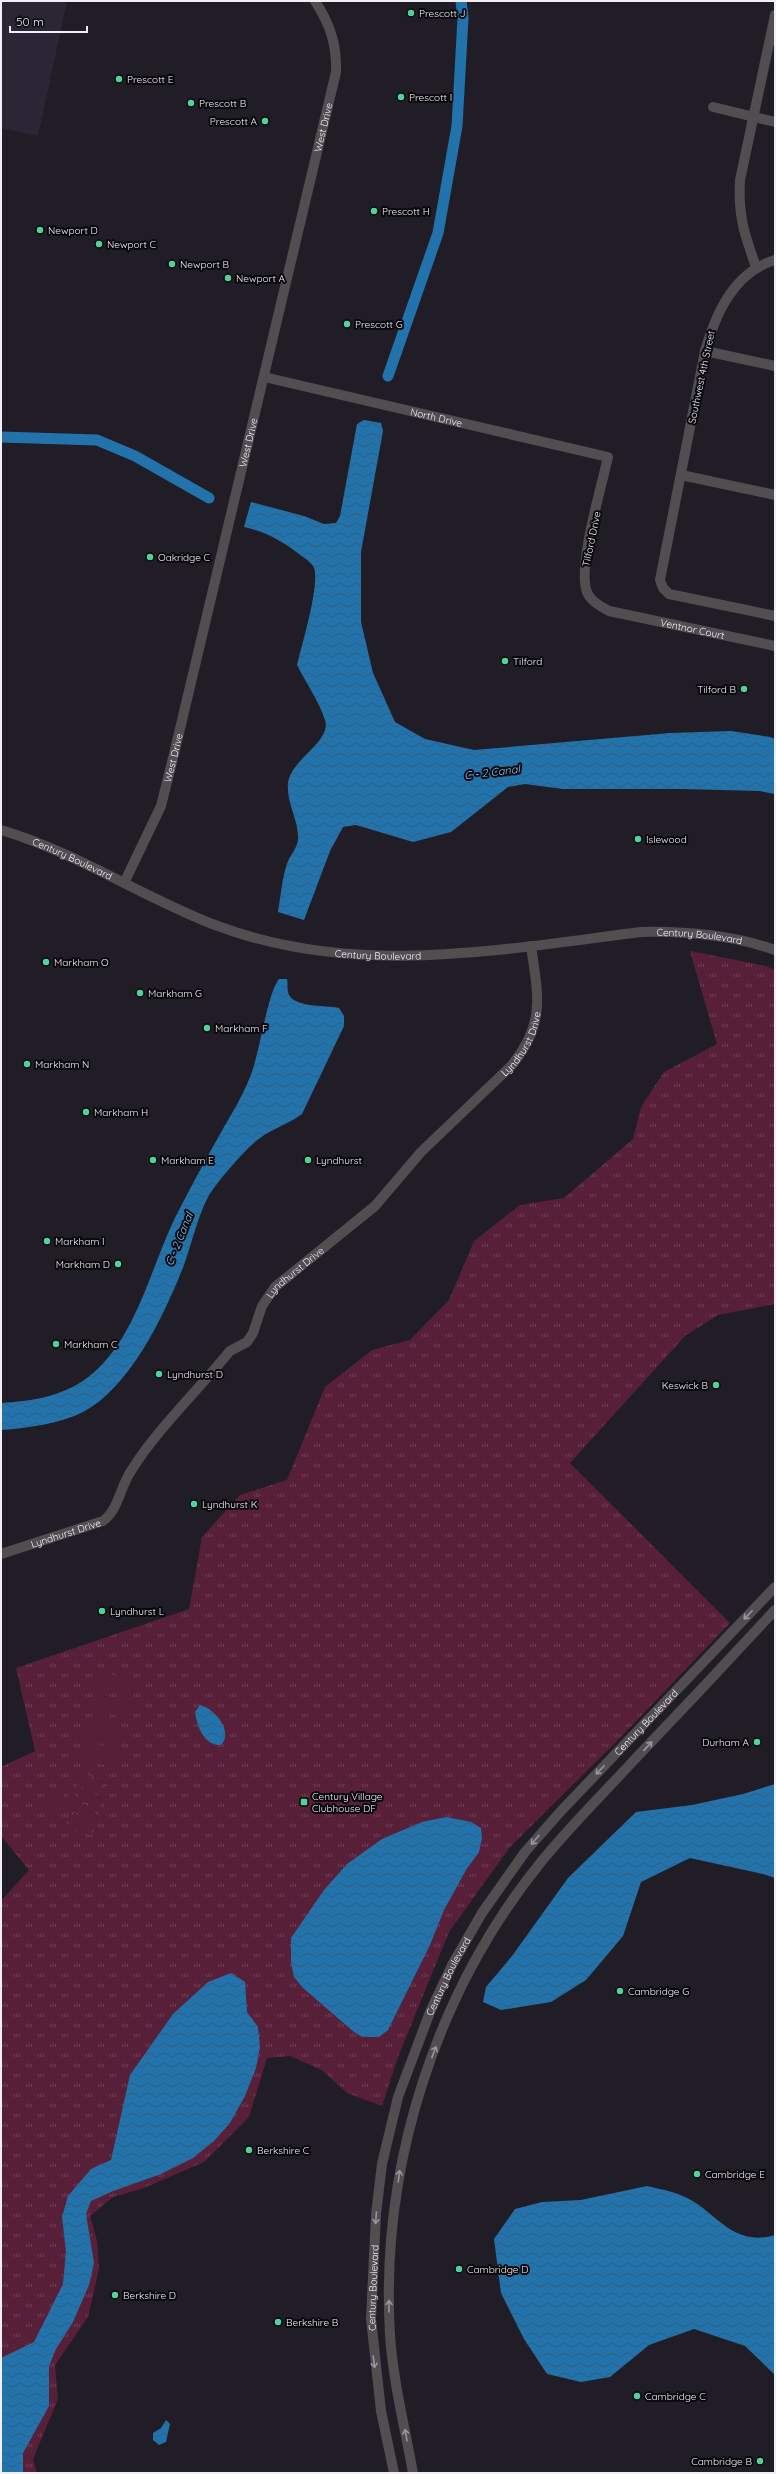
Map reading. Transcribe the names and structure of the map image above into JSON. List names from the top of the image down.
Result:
{
  "streets": {
    "street": [
      "West Drive",
      "Southwest 4th Street",
      "North Drive",
      "Tilford Drive",
      "Ventnor Court",
      "Century Boulevard",
      "Lyndhurst Drive"
    ]
  },
  "crossings": [
    ["West Drive", "North Drive"],
    ["West Drive", "Century Boulevard"],
    ["North Drive", "Tilford Drive"],
    ["Tilford Drive", "Ventnor Court"],
    ["Century Boulevard", "Lyndhurst Drive"]
  ],
  "water": ["C - 2 Canal"],
  "places": {
    "other": [
      "Prescott J",
      "Prescott E",
      "Prescott I",
      "Prescott B",
      "Prescott A",
      "Prescott H",
      "Newport D",
      "Newport C",
      "Newport B",
      "Newport A",
      "Prescott G",
      "Oakridge C",
      "Tilford",
      "Tilford B",
      "Islewood",
      "Markham O",
      "Markham G",
      "Markham F",
      "Markham N",
      "Markham H",
      "Markham E",
      "Lyndhurst",
      "Markham I",
      "Markham D",
      "Markham C",
      "Lyndhurst D",
      "Keswick B",
      "Lyndhurst K",
      "Lyndhurst L",
      "Durham A",
      "Cambridge G",
      "Berkshire C",
      "Cambridge E",
      "Cambridge D",
      "Berkshire D",
      "Berkshire B",
      "Cambridge C",
      "Cambridge B"
    ],
    "transit": ["Century Village Clubhouse DF"]
  },
  "scale_bar": "50 m"
}
